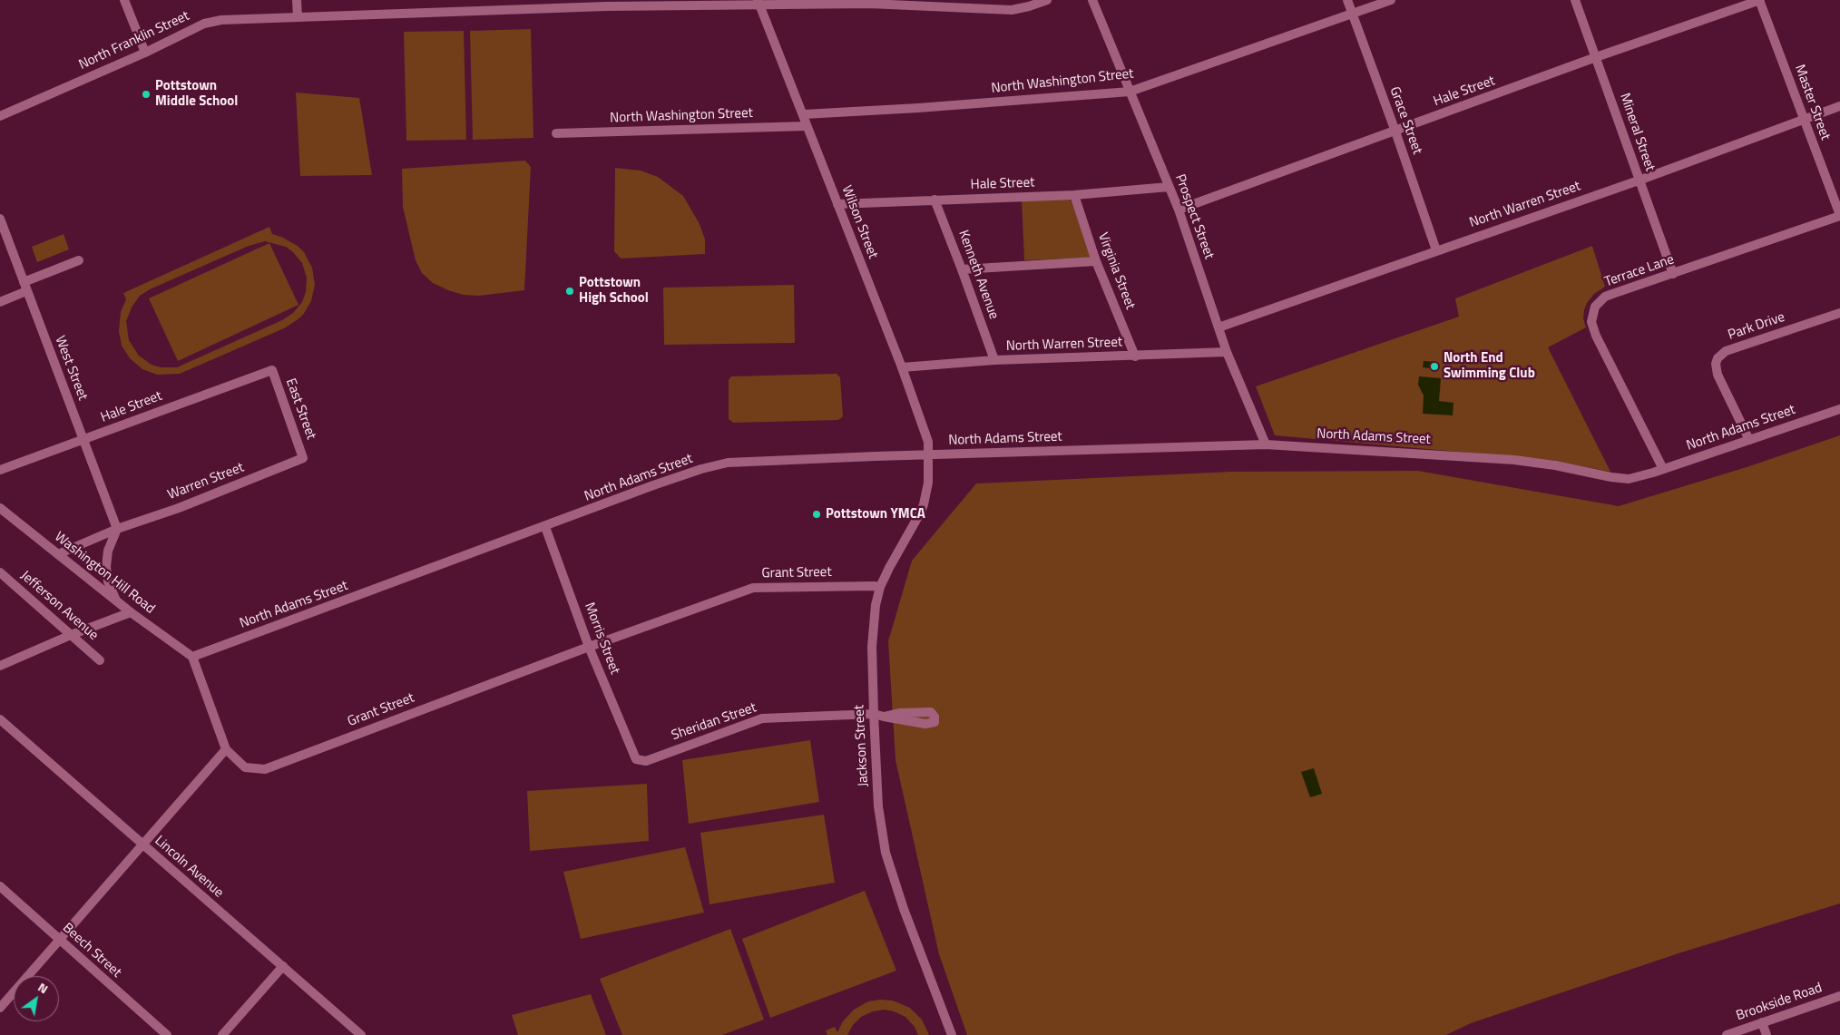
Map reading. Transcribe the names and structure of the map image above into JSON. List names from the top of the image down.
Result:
{
  "streets": {
    "street": [
      "North Franklin Street",
      "North Washington Street",
      "Hale Street",
      "Master Street",
      "Grace Street",
      "Mineral Street",
      "North Warren Street",
      "Prospect Street",
      "Wilson Street",
      "Virginia Street",
      "Terrace Lane",
      "Kenneth Avenue",
      "Park Drive",
      "West Street",
      "East Street",
      "North Adams Street",
      "Warren Street",
      "Washington Hill Road",
      "Grant Street",
      "Jefferson Avenue",
      "Morris Street",
      "Sheridan Street",
      "Jackson Street",
      "Lincoln Avenue",
      "Beech Street",
      "Brookside Road"
    ]
  },
  "crossings": [
    ["North Franklin Street", "Wilson Street"],
    ["North Washington Street", "Grace Street"],
    ["North Washington Street", "Prospect Street"],
    ["North Washington Street", "Wilson Street"],
    ["Hale Street", "Master Street"],
    ["Hale Street", "Grace Street"],
    ["Hale Street", "Mineral Street"],
    ["Hale Street", "Prospect Street"],
    ["Hale Street", "Wilson Street"],
    ["Hale Street", "Virginia Street"],
    ["Hale Street", "Kenneth Avenue"],
    ["Hale Street", "West Street"],
    ["Hale Street", "East Street"],
    ["Master Street", "North Warren Street"],
    ["Master Street", "Terrace Lane"],
    ["Grace Street", "North Warren Street"],
    ["Mineral Street", "North Warren Street"],
    ["Mineral Street", "Terrace Lane"],
    ["North Warren Street", "Prospect Street"],
    ["North Warren Street", "Wilson Street"],
    ["North Warren Street", "Virginia Street"],
    ["North Warren Street", "Kenneth Avenue"],
    ["Prospect Street", "North Adams Street"],
    ["Wilson Street", "North Adams Street"],
    ["Wilson Street", "Jackson Street"],
    ["Terrace Lane", "North Adams Street"],
    ["Park Drive", "North Adams Street"],
    ["West Street", "Warren Street"],
    ["East Street", "Warren Street"],
    ["North Adams Street", "Washington Hill Road"],
    ["North Adams Street", "Morris Street"],
    ["North Adams Street", "Jackson Street"],
    ["Warren Street", "Washington Hill Road"],
    ["Grant Street", "Morris Street"],
    ["Grant Street", "Jackson Street"],
    ["Morris Street", "Sheridan Street"],
    ["Sheridan Street", "Jackson Street"]
  ],
  "places": [
    "Pottstown Middle School",
    "Pottstown High School",
    "North End Swimming Club",
    "Pottstown YMCA"
  ],
  "north": "top right"
}
